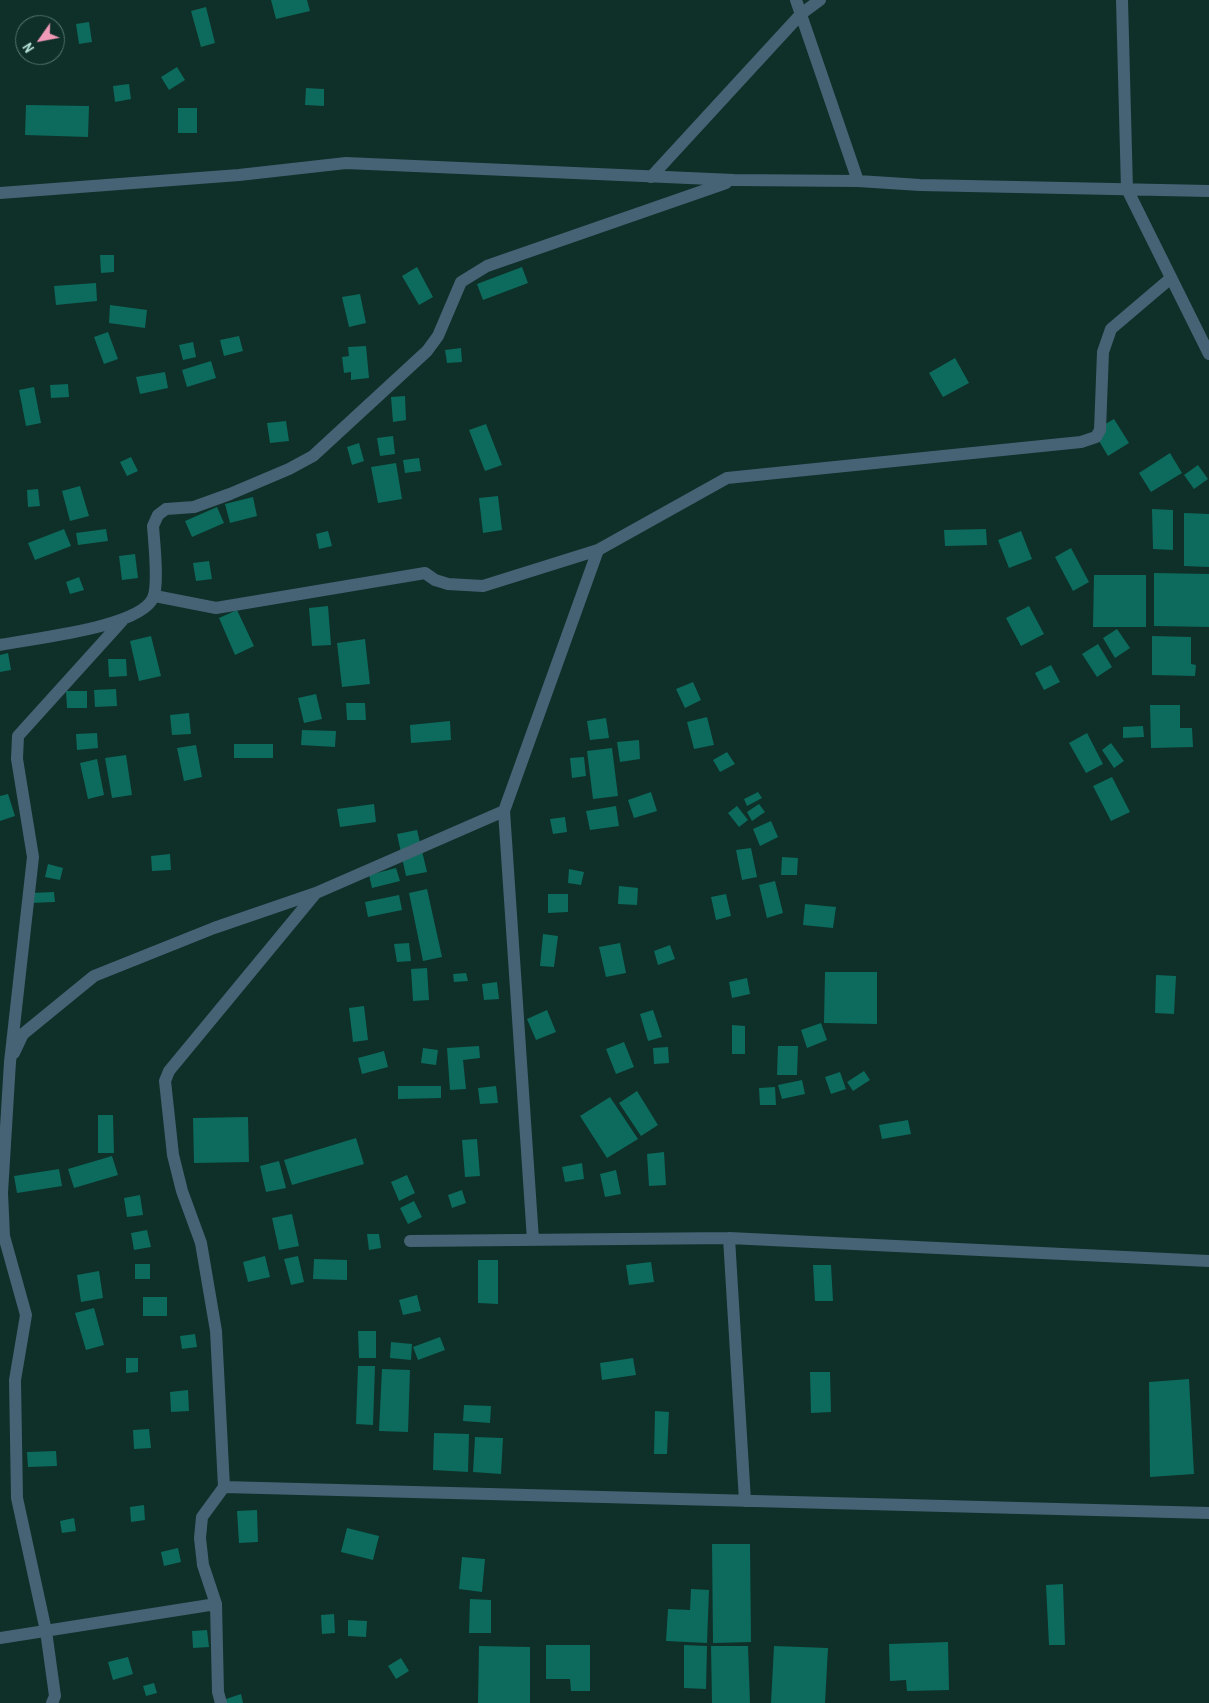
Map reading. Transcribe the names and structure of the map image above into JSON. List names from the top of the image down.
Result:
{
  "north": "bottom left"
}
